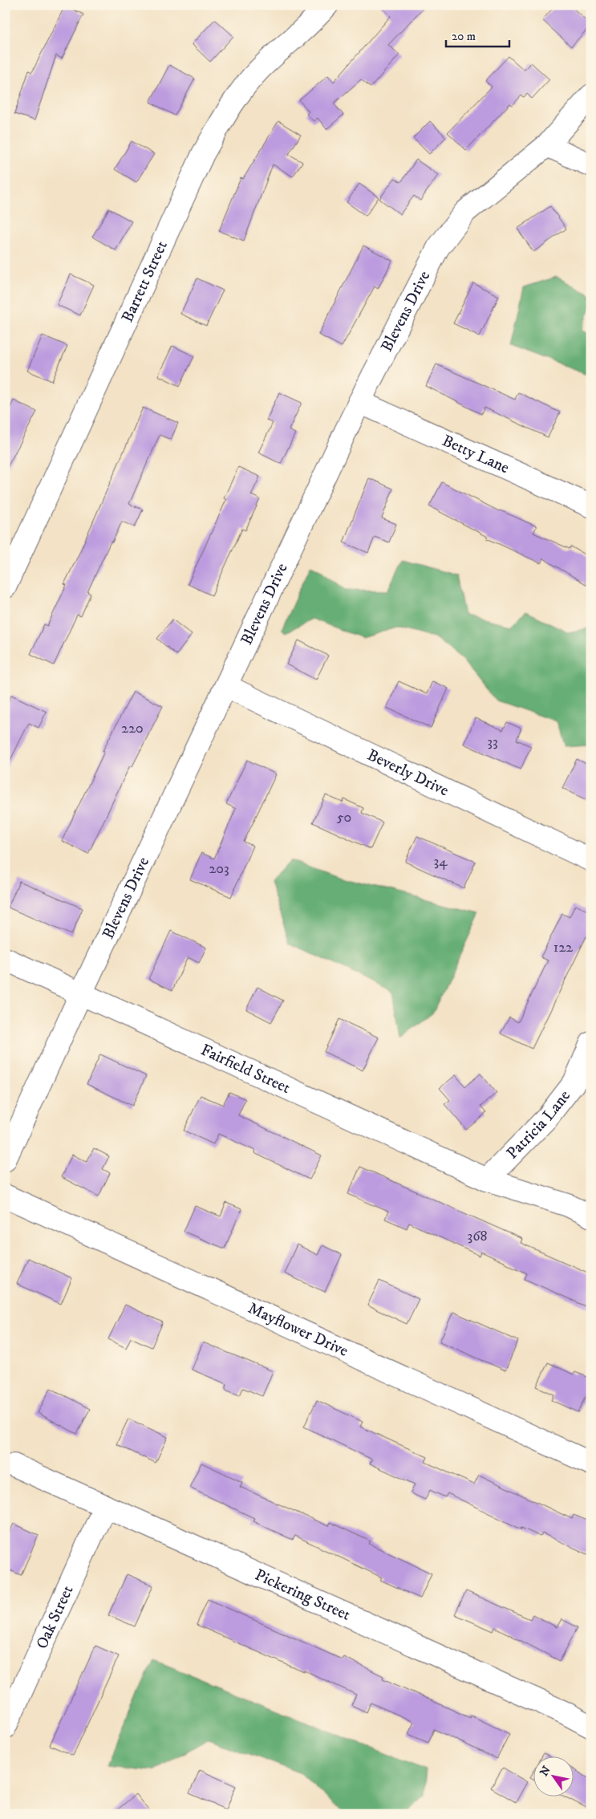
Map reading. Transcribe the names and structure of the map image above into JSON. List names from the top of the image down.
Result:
{
  "streets": {
    "street": [
      "Barrett Street",
      "Blevens Drive",
      "Betty Lane",
      "Beverly Drive",
      "Fairfield Street",
      "Patricia Lane",
      "Mayflower Drive",
      "Pickering Street",
      "Oak Street"
    ]
  },
  "crossings": [
    ["Blevens Drive", "Betty Lane"],
    ["Blevens Drive", "Beverly Drive"],
    ["Blevens Drive", "Fairfield Street"],
    ["Fairfield Street", "Patricia Lane"],
    ["Pickering Street", "Oak Street"]
  ],
  "house_numbers": [
    "220",
    "33",
    "50",
    "34",
    "203",
    "122",
    "368"
  ],
  "scale_bar": "20 m",
  "north": "top left"
}
